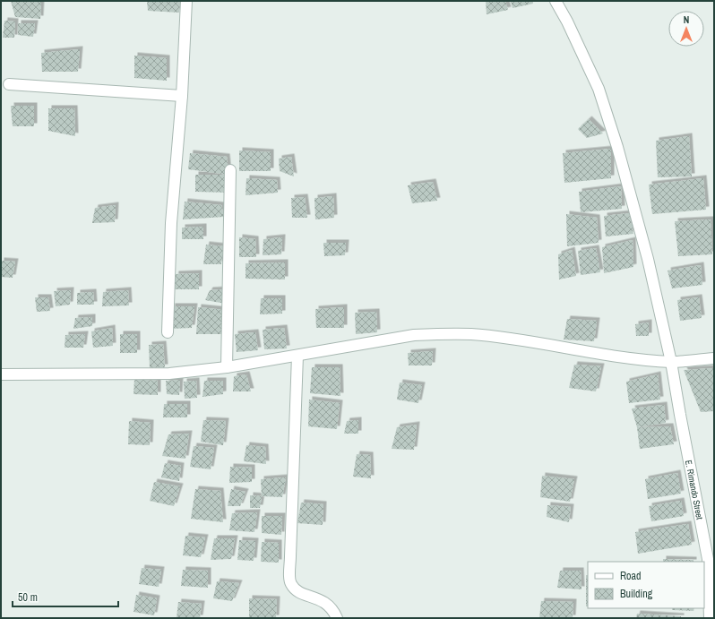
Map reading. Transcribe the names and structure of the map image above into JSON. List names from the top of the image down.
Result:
{
  "streets": {
    "street": ["E. Rimando Street"]
  },
  "legend": ["Road", "Building"],
  "scale_bar": "50 m",
  "north": "top"
}
